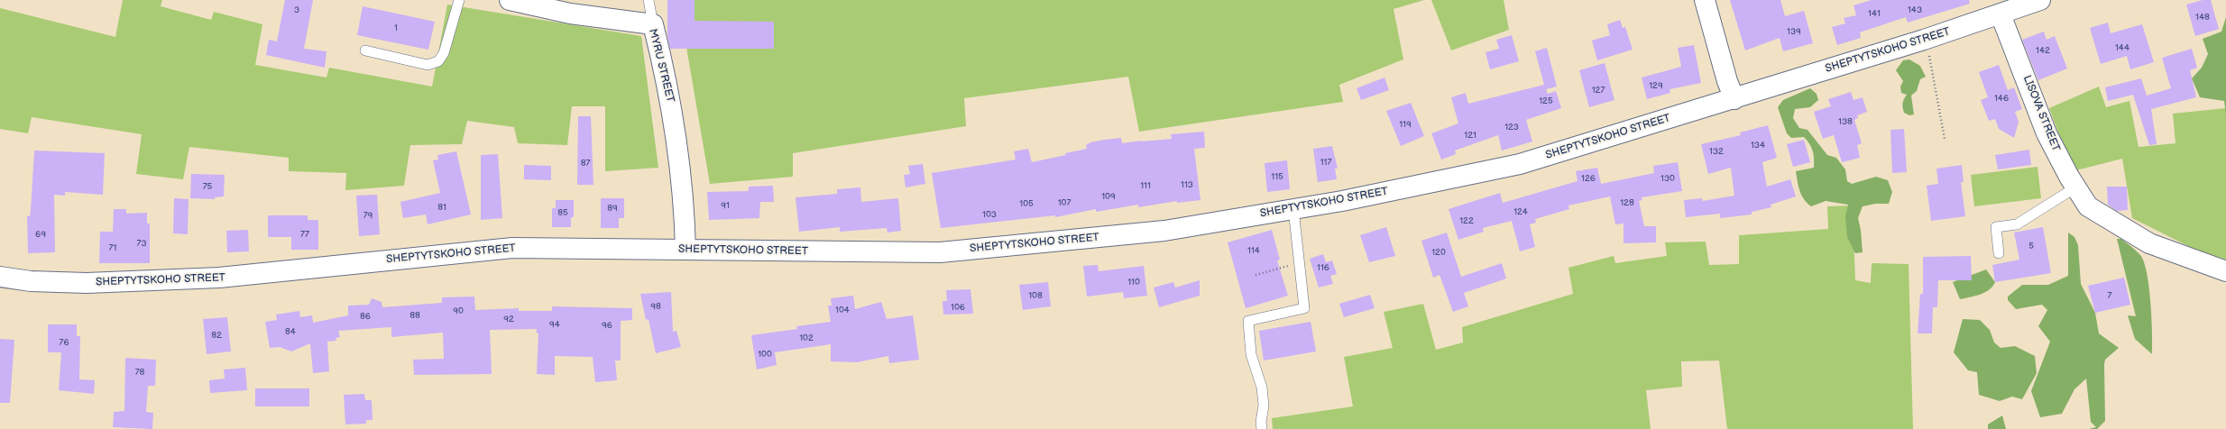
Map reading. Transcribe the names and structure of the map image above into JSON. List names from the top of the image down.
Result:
{
  "streets": {
    "street": ["SHEPTYTSKOHO STREET", "MYRU STREET", "LISOVA STREET"]
  },
  "crossings": [
    ["SHEPTYTSKOHO STREET", "MYRU STREET"],
    ["SHEPTYTSKOHO STREET", "LISOVA STREET"]
  ],
  "house_numbers": [
    "3",
    "143",
    "141",
    "148",
    "1",
    "139",
    "144",
    "142",
    "129",
    "127",
    "146",
    "125",
    "138",
    "119",
    "123",
    "121",
    "134",
    "132",
    "117",
    "87",
    "115",
    "126",
    "130",
    "113",
    "111",
    "75",
    "109",
    "107",
    "128",
    "105",
    "91",
    "81",
    "89",
    "124",
    "85",
    "103",
    "79",
    "122",
    "69",
    "77",
    "73",
    "5",
    "71",
    "114",
    "120",
    "116",
    "110",
    "108",
    "7",
    "98",
    "106",
    "104",
    "90",
    "88",
    "86",
    "92",
    "94",
    "96",
    "84",
    "82",
    "102",
    "76",
    "100",
    "78"
  ]
}
